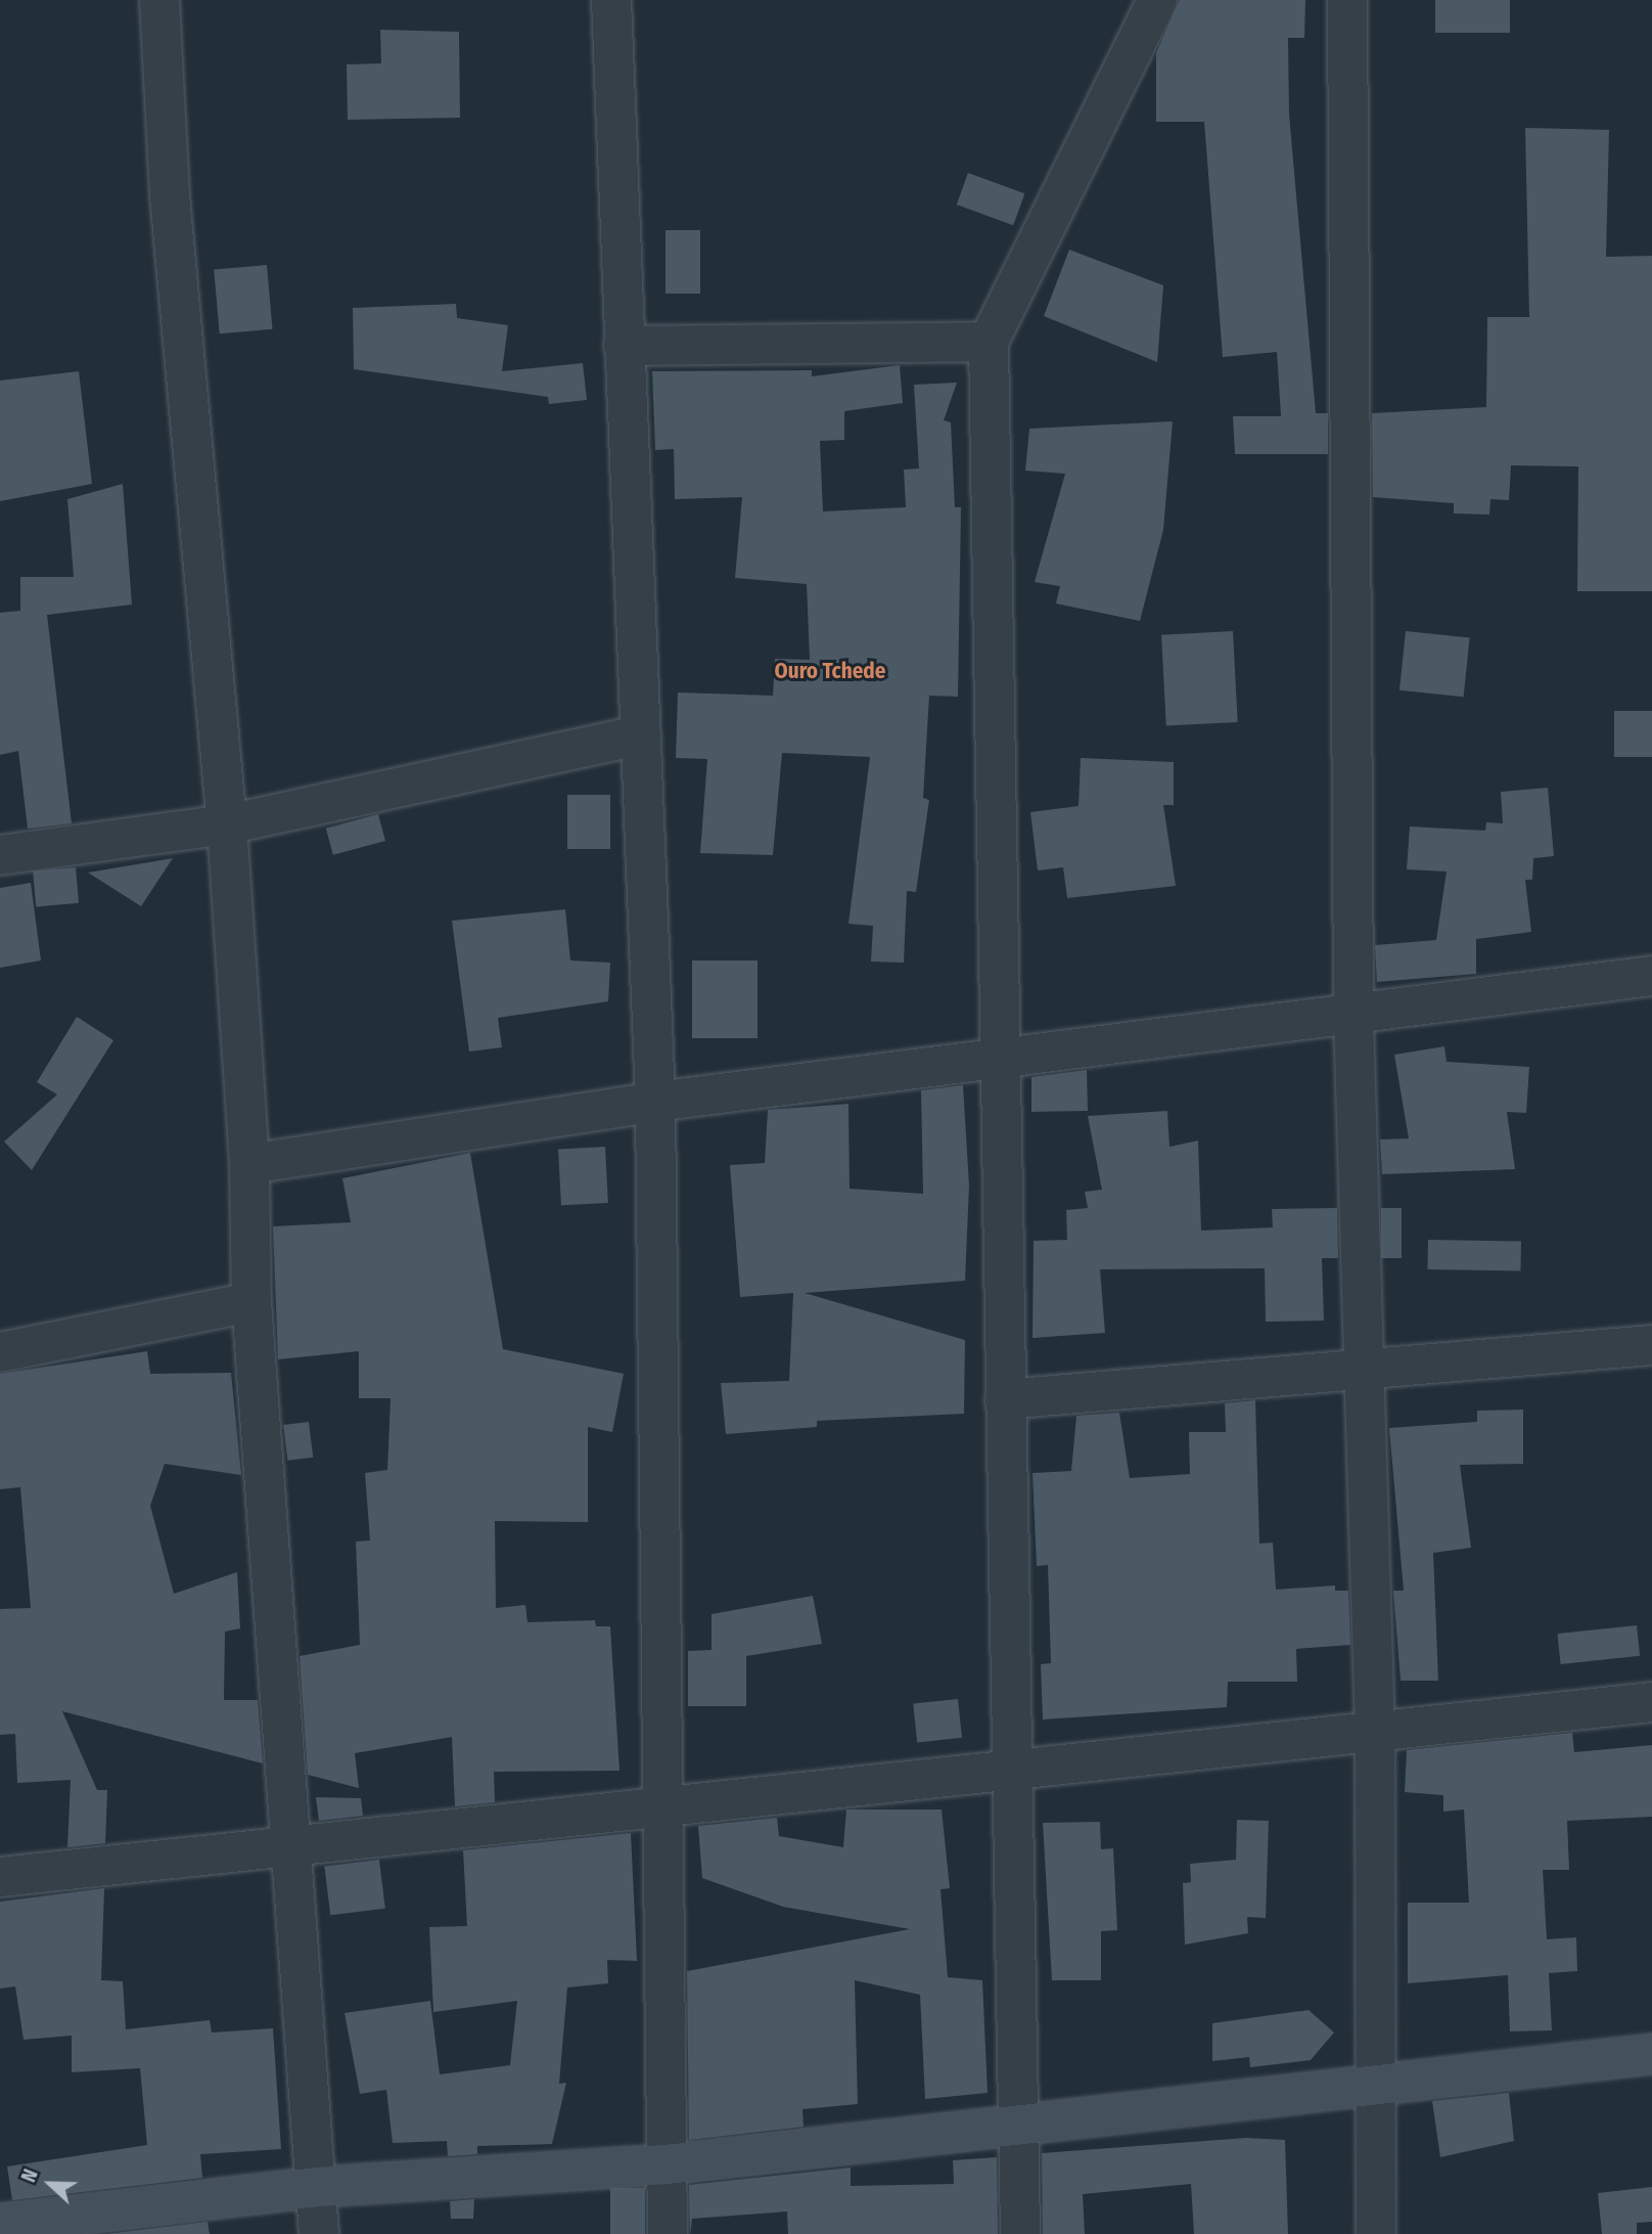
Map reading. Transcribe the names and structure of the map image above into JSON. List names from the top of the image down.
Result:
{
  "districts": ["Ouro Tchede"],
  "north": "left"
}
